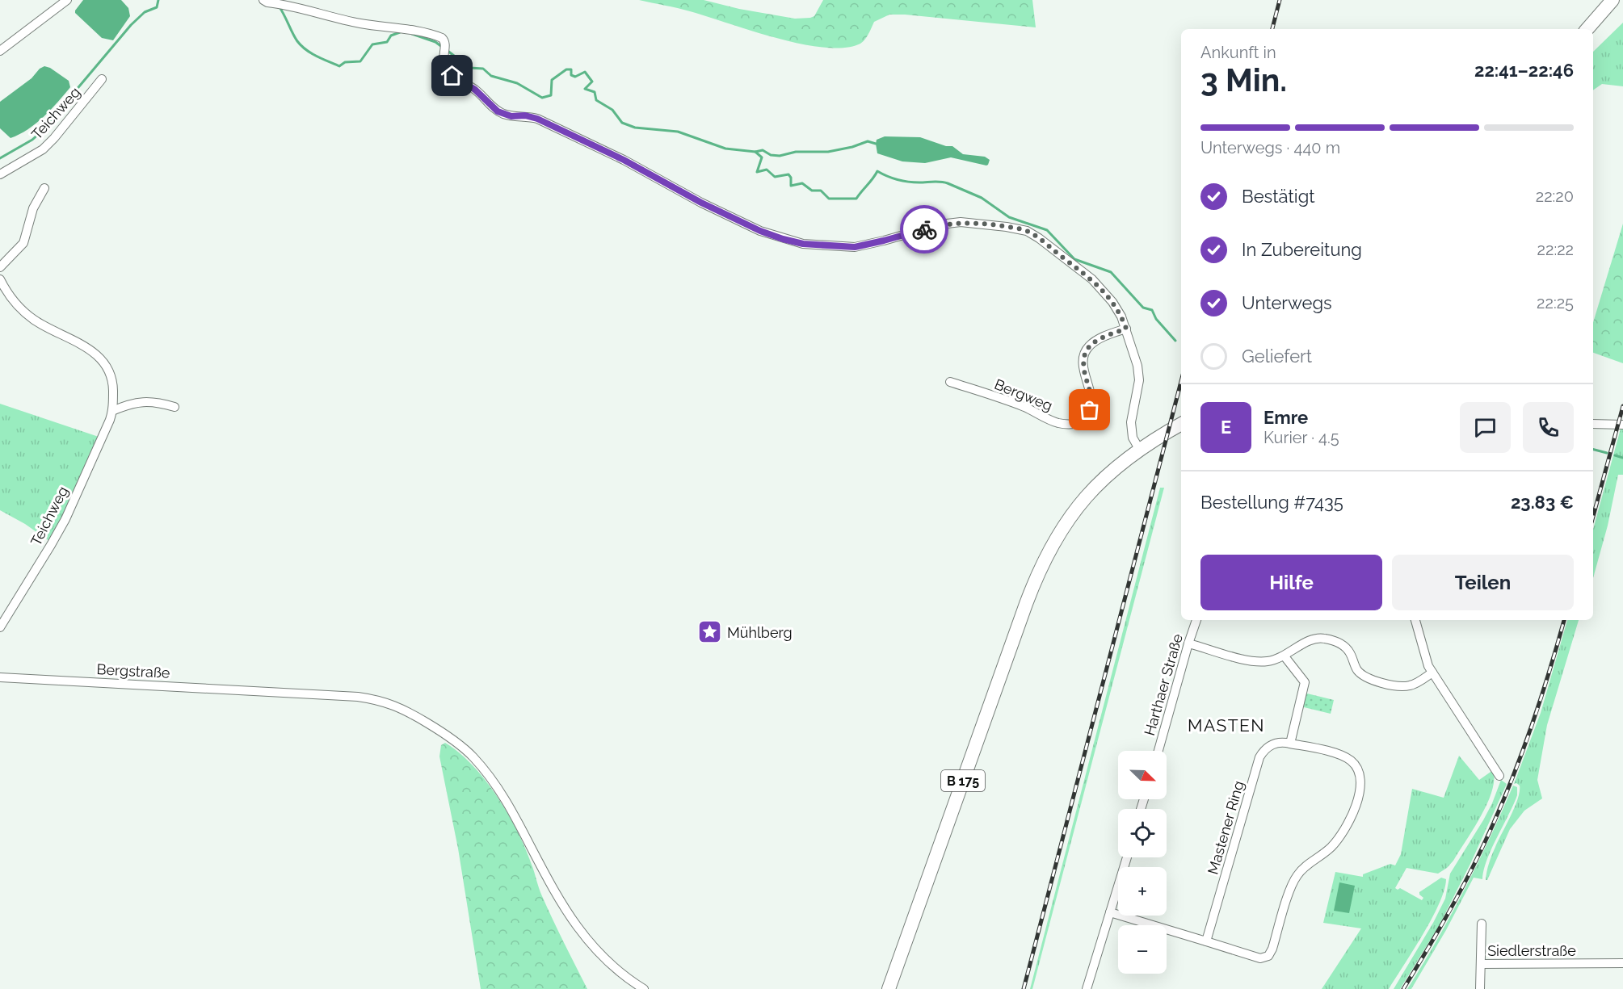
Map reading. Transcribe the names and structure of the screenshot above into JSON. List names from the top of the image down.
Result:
{
  "streets": {
    "main road": ["B 175"],
    "street": [
      "Teichweg",
      "Bergweg",
      "Bergstraße",
      "Harthaer Straße",
      "Mastener Ring",
      "Siedlerstraße"
    ]
  },
  "districts": ["MASTEN"],
  "places": {
    "place": ["Mühlberg"]
  },
  "north": "bottom right",
  "page": {
    "heading": ["3 Min.", "Ankunft in", "22:41–22:46"],
    "panel": [
      "Emre",
      "Kurier · 4.5",
      "Bestellung #7435",
      "23.83 €"
    ],
    "bar": "Unterwegs · 440 m",
    "list": [
      ["Bestätigt", "22:20"],
      ["In Zubereitung", "22:22"],
      ["Unterwegs", "22:25"],
      "Geliefert"
    ],
    "round": "E",
    "buttons": ["Hilfe", "Teilen"],
    "map_buttons": ["+", "−"]
  }
}
